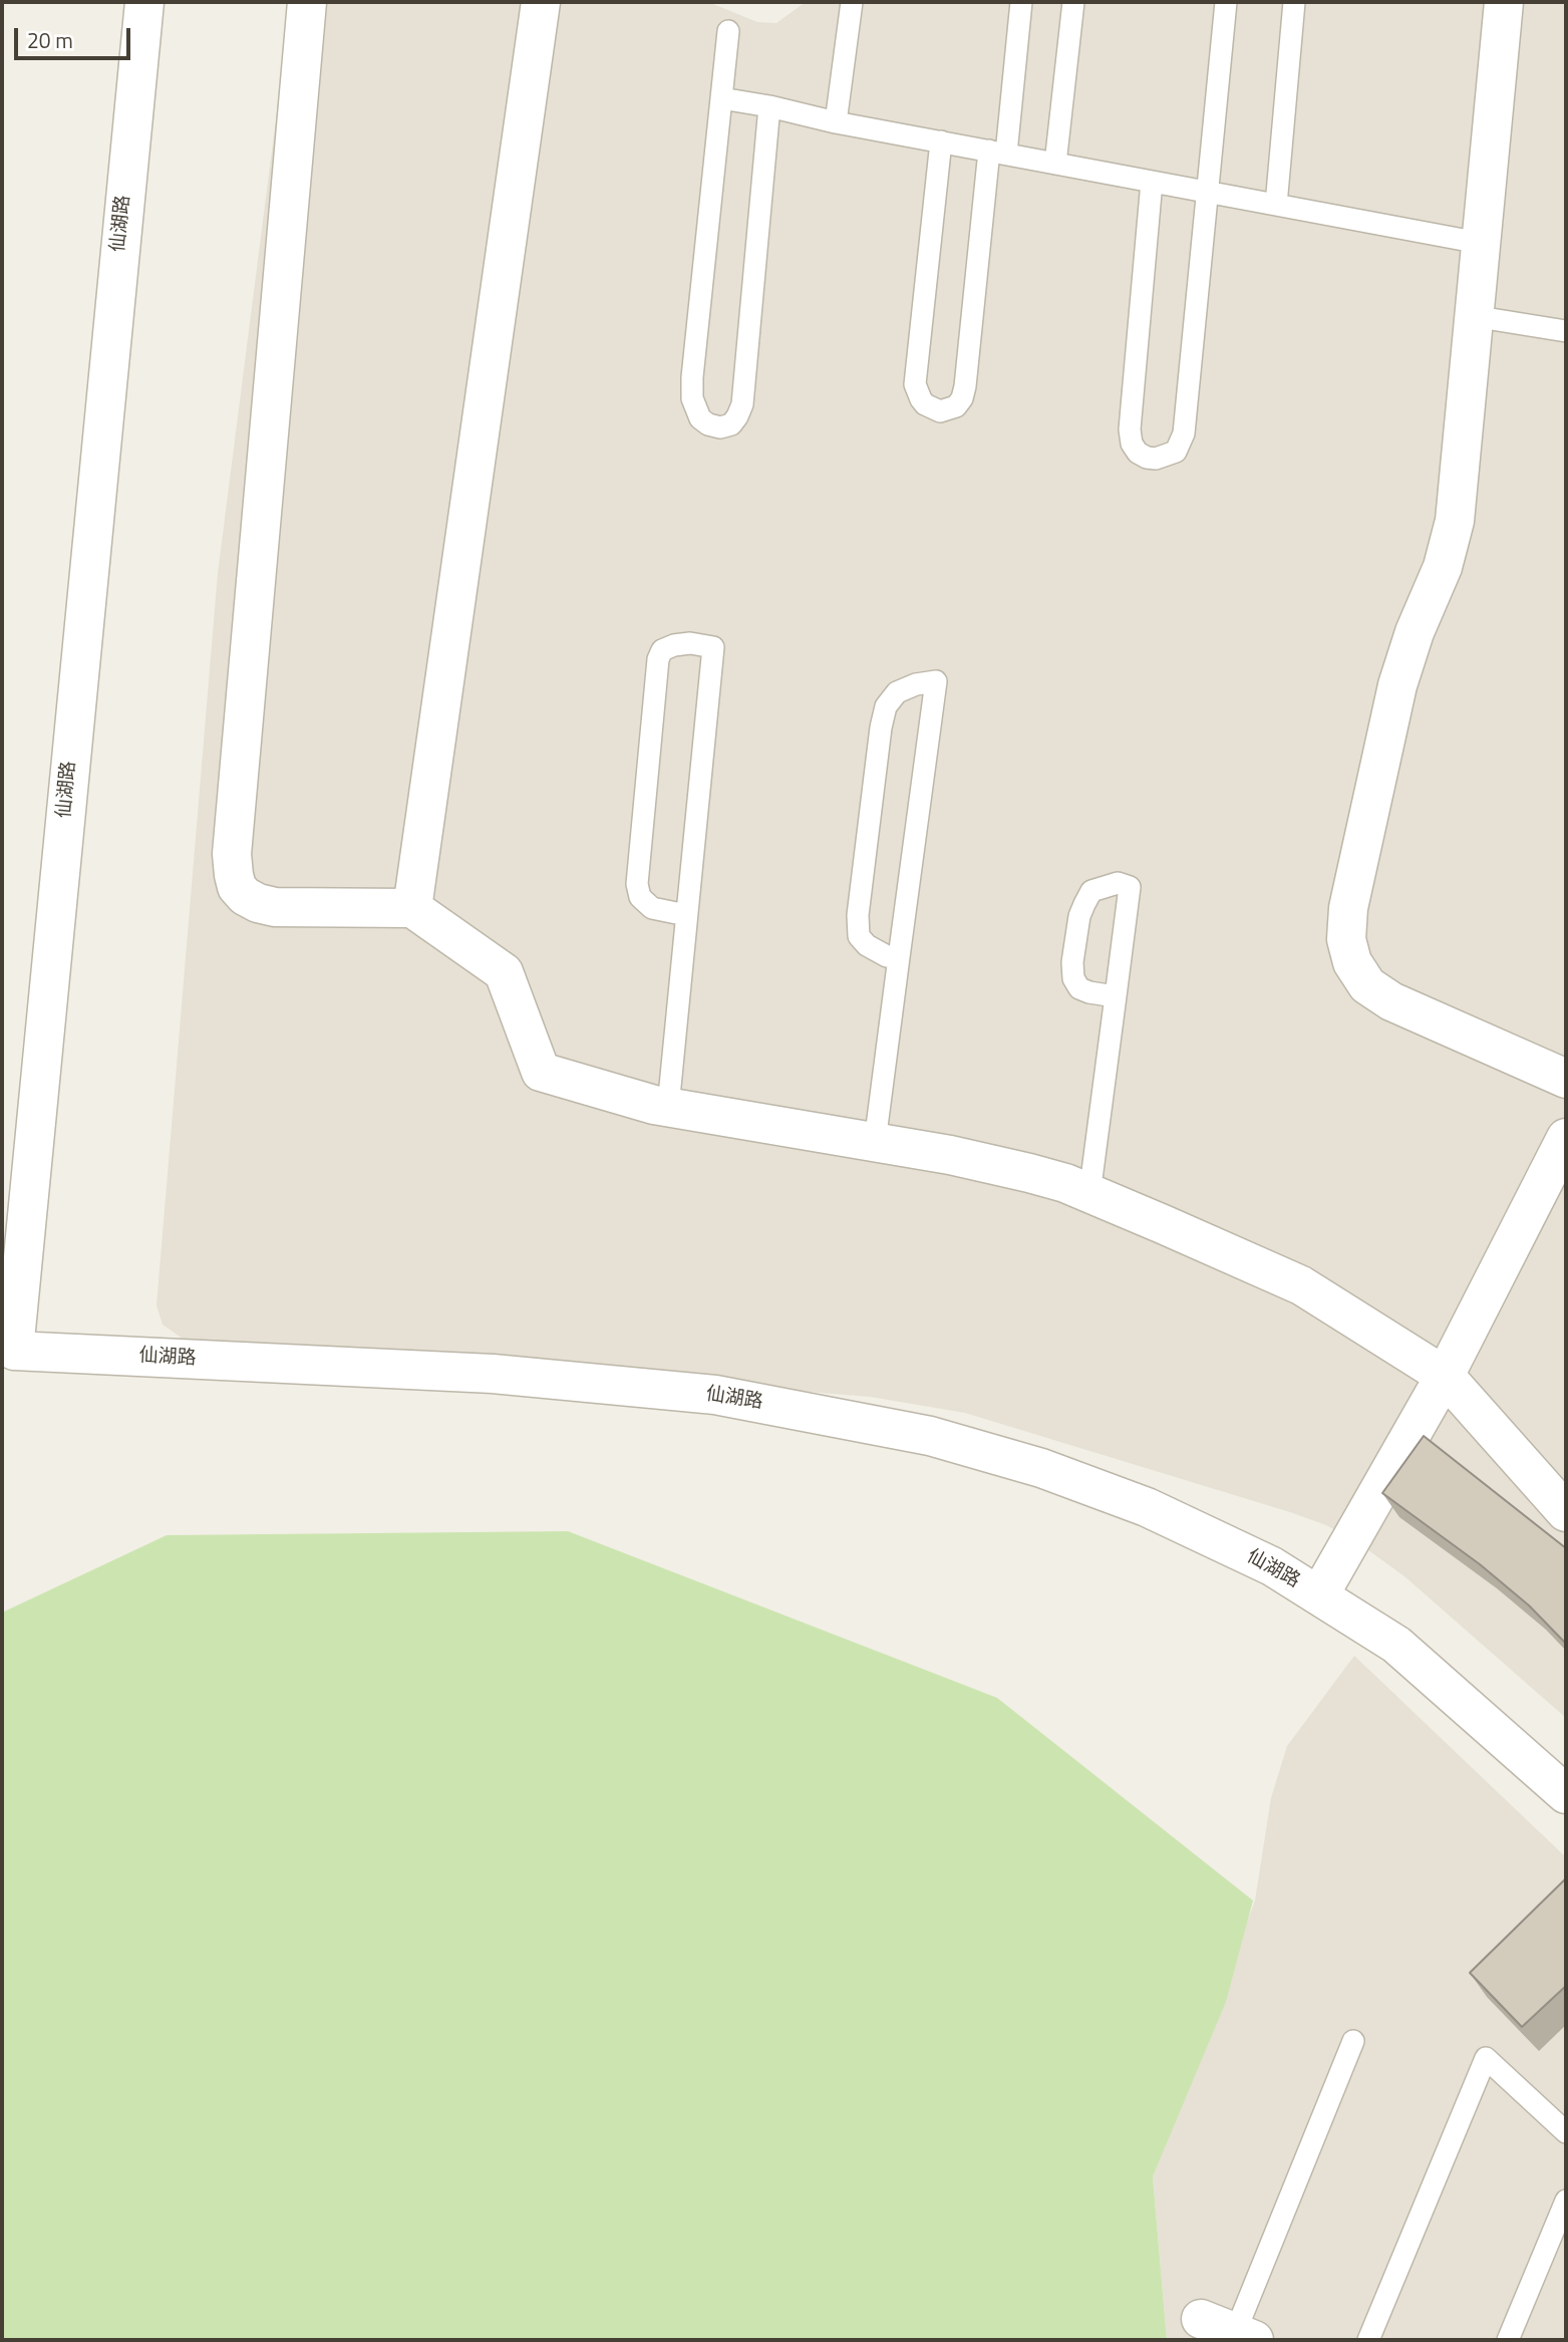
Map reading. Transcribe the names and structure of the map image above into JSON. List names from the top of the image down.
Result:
{
  "streets": {
    "street": ["仙湖路"]
  },
  "scale_bar": "20 m"
}
